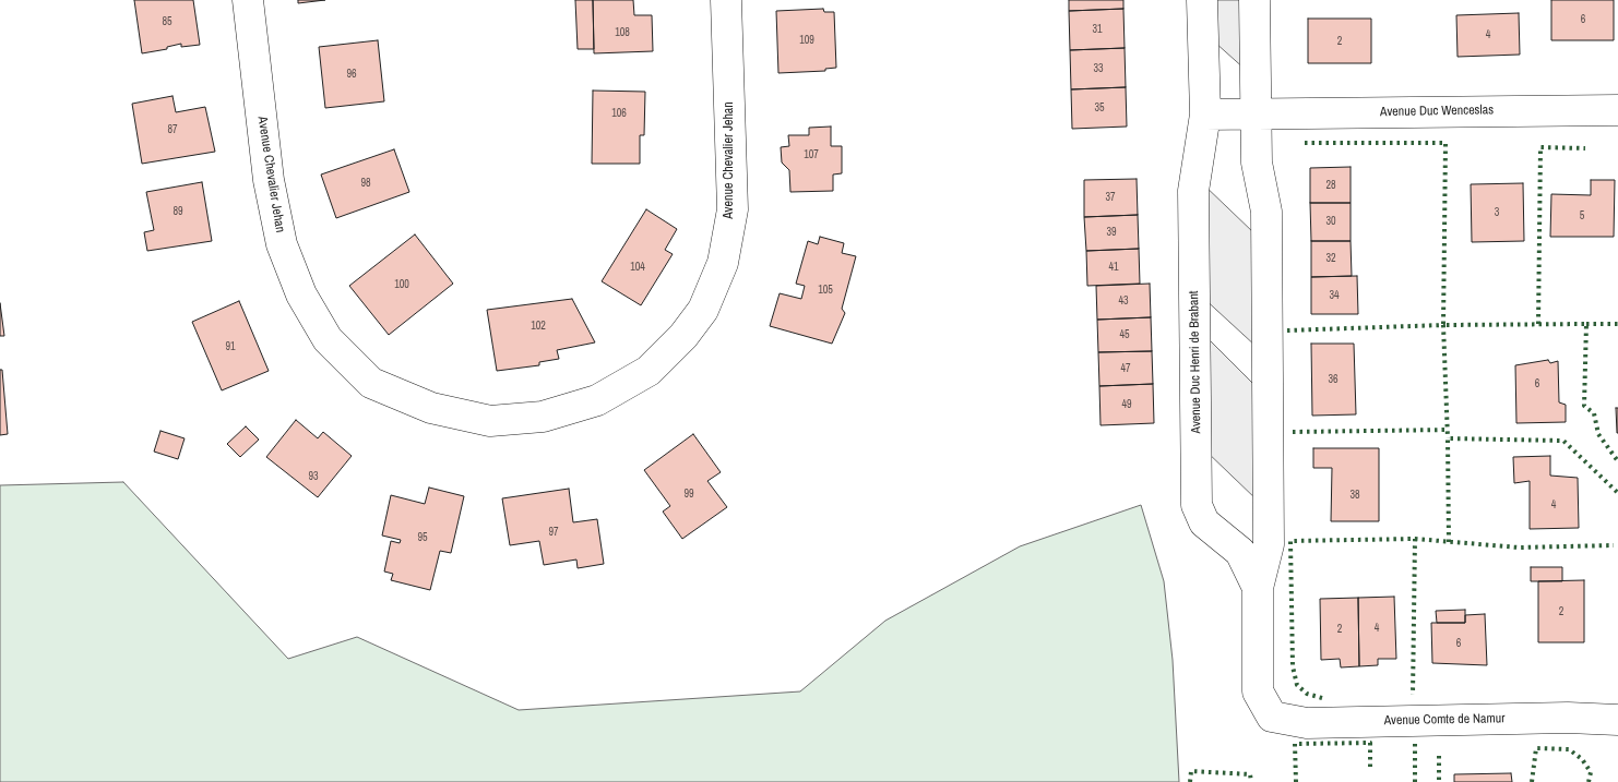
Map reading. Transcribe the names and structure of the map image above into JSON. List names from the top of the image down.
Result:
{
  "streets": {
    "street": [
      "Avenue Duc Wenceslas",
      "Avenue Chevalier Jehan",
      "Avenue Duc Henri de Brabant",
      "Avenue Comte de Namur"
    ]
  },
  "crossings": [
    ["Avenue Duc Wenceslas", "Avenue Duc Henri de Brabant"],
    ["Avenue Duc Henri de Brabant", "Avenue Comte de Namur"]
  ],
  "house_numbers": [
    "6",
    "85",
    "31",
    "108",
    "4",
    "109",
    "2",
    "33",
    "96",
    "35",
    "106",
    "87",
    "107",
    "98",
    "28",
    "37",
    "89",
    "3",
    "5",
    "30",
    "39",
    "32",
    "104",
    "41",
    "100",
    "105",
    "34",
    "43",
    "102",
    "45",
    "91",
    "47",
    "36",
    "6",
    "49",
    "93",
    "99",
    "38",
    "4",
    "97",
    "95",
    "2",
    "4",
    "2",
    "6"
  ]
}
